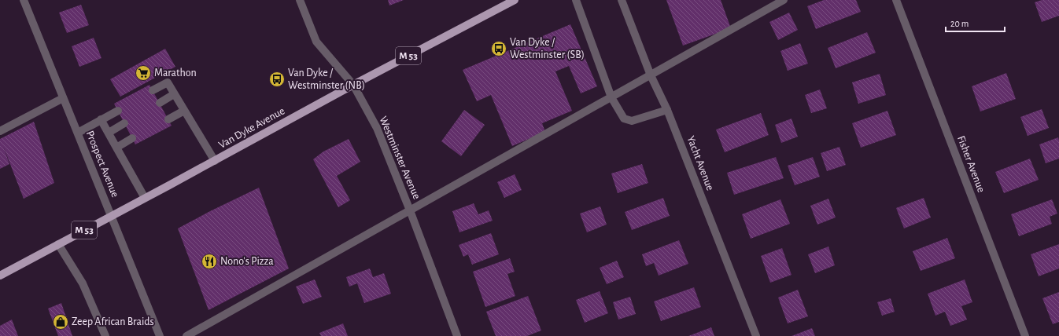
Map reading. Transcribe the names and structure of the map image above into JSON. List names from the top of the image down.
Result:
{
  "streets": {
    "main road": ["M 53", "Van Dyke Avenue"],
    "street": [
      "Westminster Avenue",
      "Yacht Avenue",
      "Prospect Avenue",
      "Fisher Avenue"
    ]
  },
  "crossings": [
    ["Van Dyke Avenue", "Westminster Avenue"],
    ["Van Dyke Avenue", "Prospect Avenue"]
  ],
  "places": {
    "bus stop": ["Van Dyke / Westminster (SB)", "Van Dyke / Westminster (NB)"],
    "supermarket": ["Marathon"],
    "restaurant": ["Nono's Pizza"],
    "shop": ["Zeep African Braids"]
  },
  "scale_bar": "20 m"
}
